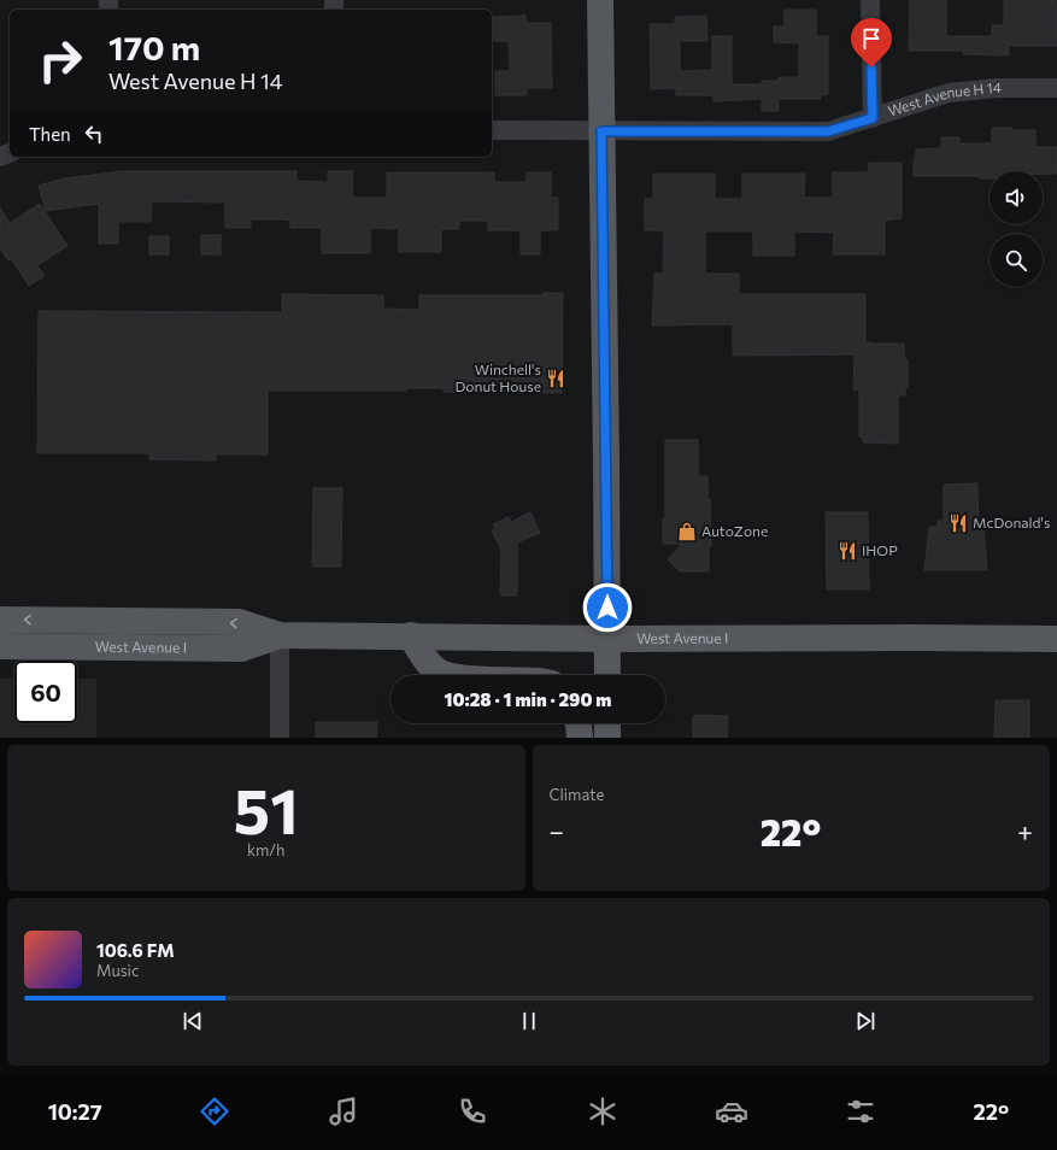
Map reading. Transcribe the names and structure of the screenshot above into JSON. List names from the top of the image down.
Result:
{
  "streets": {
    "main road": ["West Avenue I"],
    "street": ["West Avenue H 14"]
  },
  "places": {
    "restaurant": ["Winchell's Donut House", "McDonald's", "IHOP"],
    "shop": ["AutoZone"]
  },
  "page": {
    "turn": ["170 m", "West Avenue H 14"],
    "then": "Then",
    "limit": "60",
    "trip": "10:28 · 1 min · 290 m",
    "tile": [
      ["51", "km/h"],
      "Climate"
    ],
    "heat": ["−", "22°", "+"],
    "song": ["106.6 FM", "Music"],
    "tabs": ["10:27", "22°"]
  }
}
